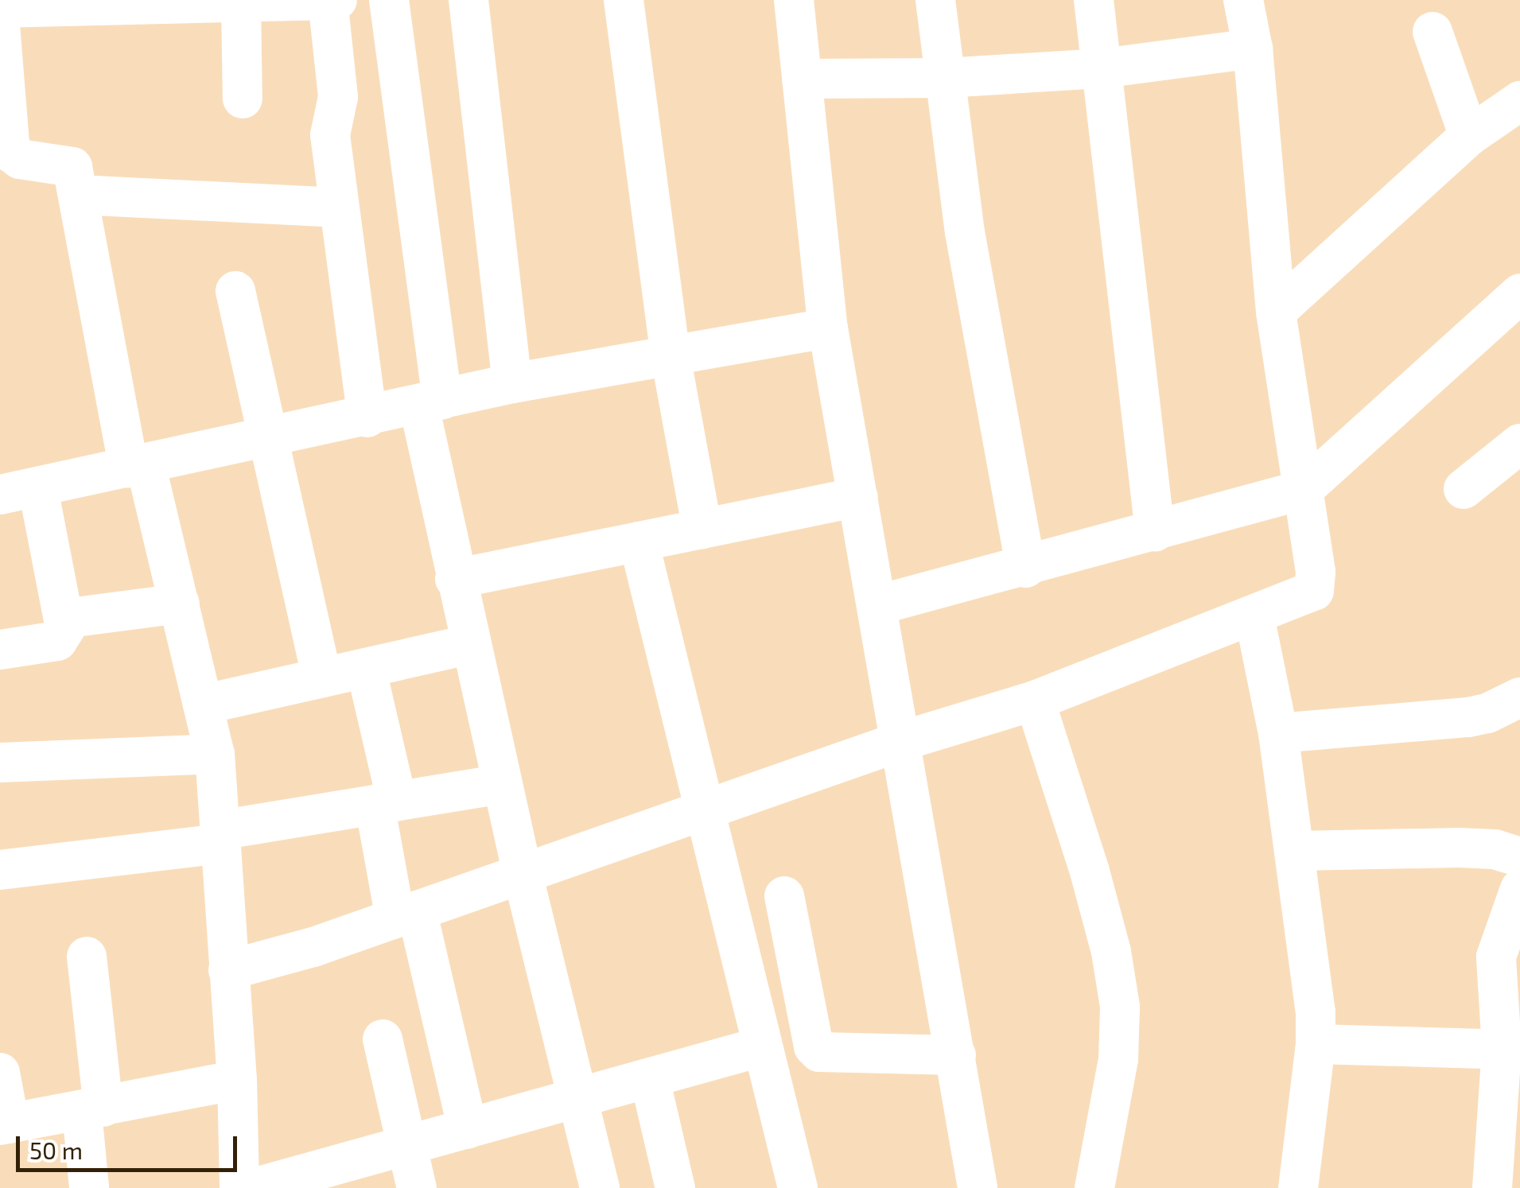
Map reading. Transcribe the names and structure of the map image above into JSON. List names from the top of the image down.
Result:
{
  "scale_bar": "50 m"
}
